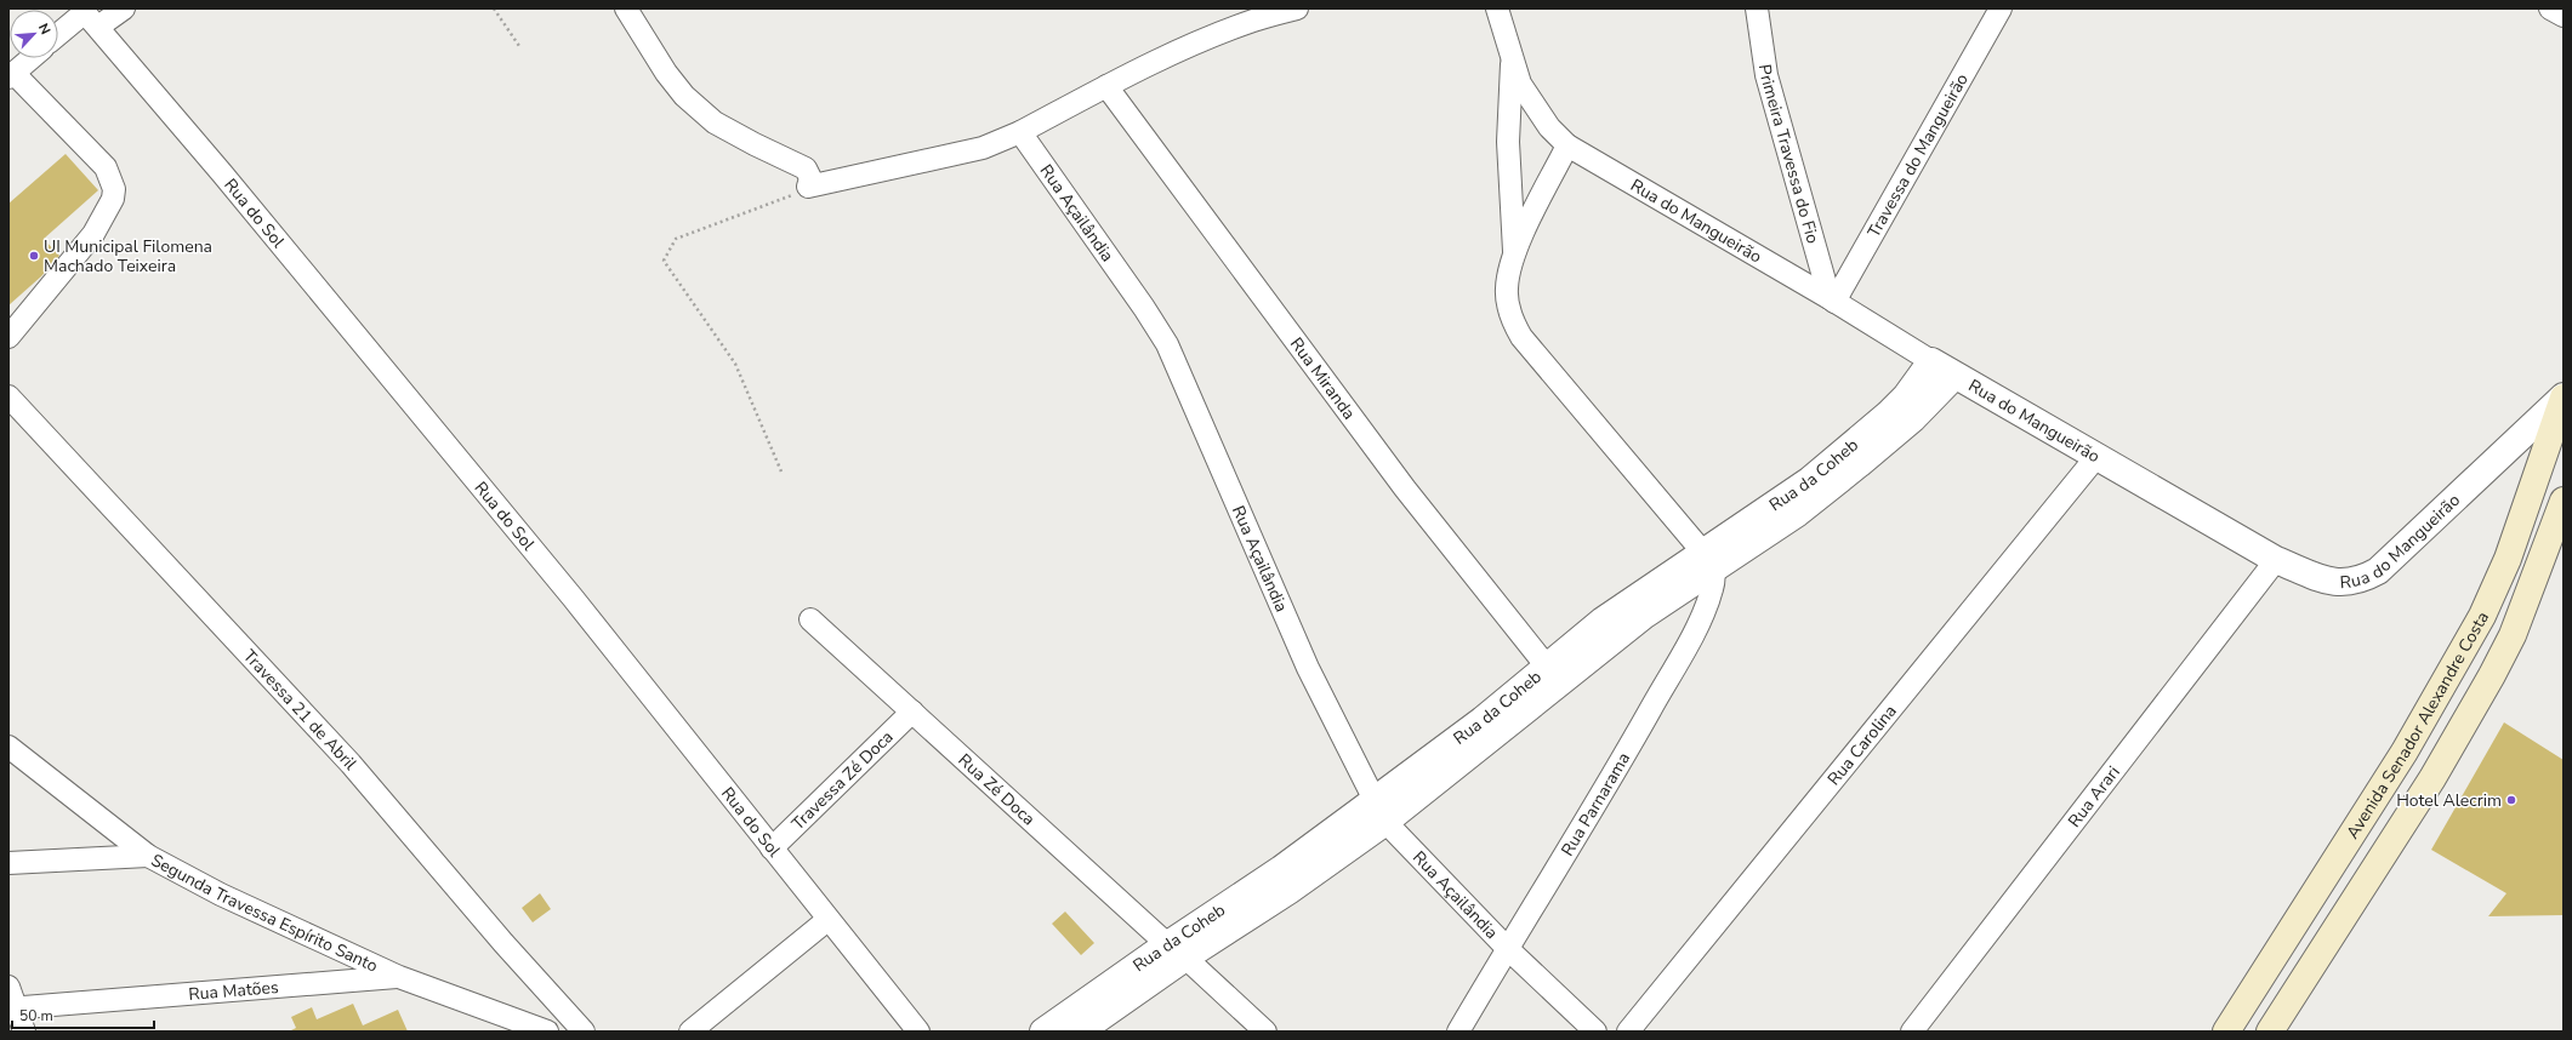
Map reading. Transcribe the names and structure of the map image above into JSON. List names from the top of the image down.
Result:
{
  "streets": {
    "main road": ["Avenida Senador Alexandre Costa"],
    "street": [
      "Primeira Travessa do Fio",
      "Travessa do Mangueirão",
      "Rua do Sol",
      "Rua Açailândia",
      "Rua do Mangueirão",
      "Rua Miranda",
      "Rua da Coheb",
      "Travessa 21 de Abril",
      "Rua Carolina",
      "Travessa Zé Doca",
      "Rua Zé Doca",
      "Rua Arari",
      "Rua Parnarama",
      "Segunda Travessa Espírito Santo",
      "Rua Matões"
    ]
  },
  "crossings": [
    ["Primeira Travessa do Fio", "Travessa do Mangueirão"],
    ["Primeira Travessa do Fio", "Rua do Mangueirão"],
    ["Travessa do Mangueirão", "Rua do Mangueirão"],
    ["Rua do Sol", "Travessa Zé Doca"],
    ["Rua Açailândia", "Rua da Coheb"],
    ["Rua Açailândia", "Rua Parnarama"],
    ["Rua do Mangueirão", "Rua da Coheb"],
    ["Rua do Mangueirão", "Avenida Senador Alexandre Costa"],
    ["Rua do Mangueirão", "Rua Carolina"],
    ["Rua do Mangueirão", "Rua Arari"],
    ["Rua Miranda", "Rua da Coheb"],
    ["Rua da Coheb", "Rua Zé Doca"],
    ["Rua da Coheb", "Rua Parnarama"],
    ["Travessa Zé Doca", "Rua Zé Doca"],
    ["Segunda Travessa Espírito Santo", "Rua Matões"]
  ],
  "places": ["UI Municipal Filomena Machado Teixeira", "Hotel Alecrim"],
  "scale_bar": "50 m",
  "north": "top right"
}
